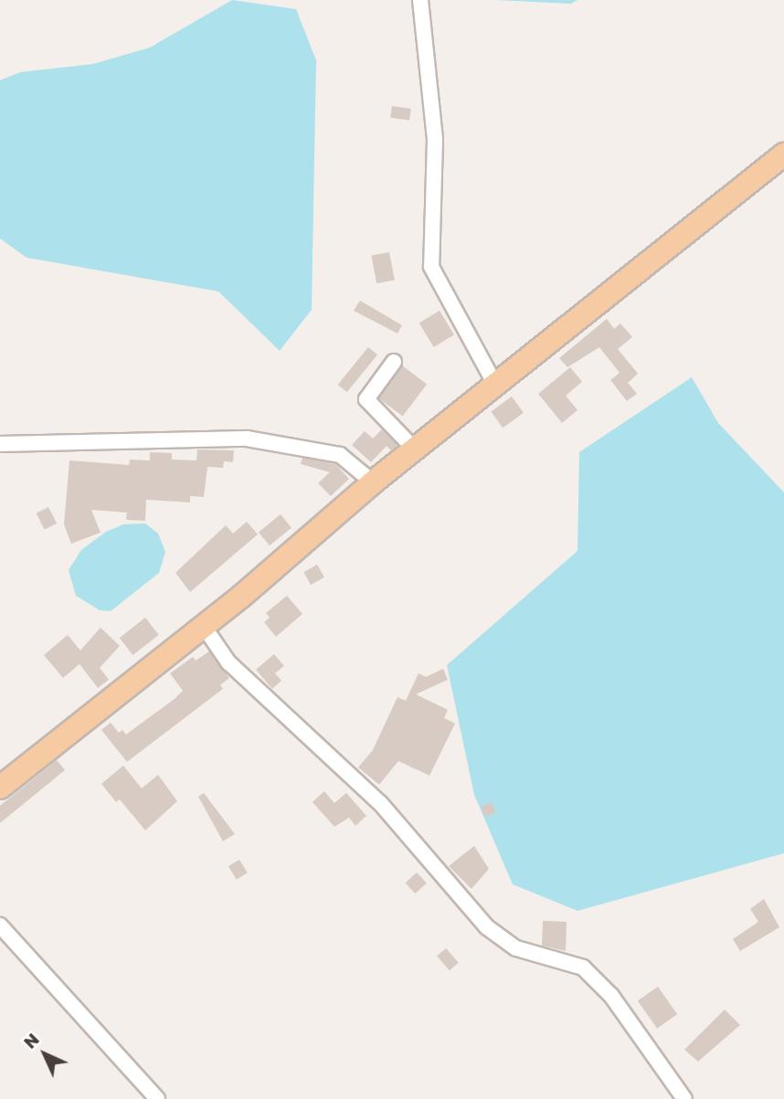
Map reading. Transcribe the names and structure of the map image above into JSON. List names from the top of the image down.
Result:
{
  "north": "top left"
}
